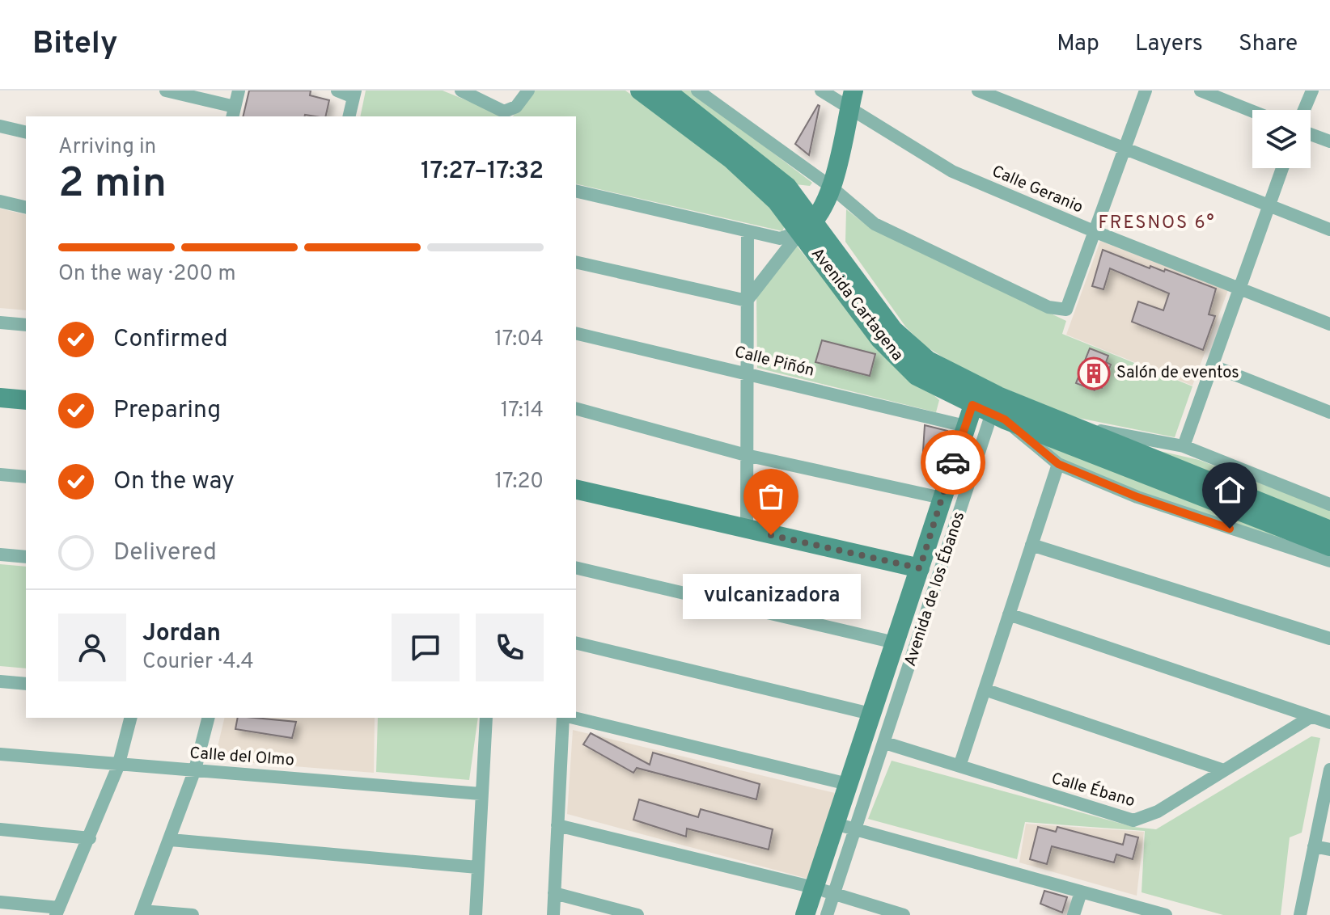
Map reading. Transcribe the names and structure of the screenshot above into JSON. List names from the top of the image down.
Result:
{
  "streets": {
    "street": [
      "Calle Geranio",
      "Avenida Cartagena",
      "Calle Piñón",
      "Avenida de los Ébanos",
      "Calle del Olmo",
      "Calle Ébano"
    ]
  },
  "crossings": [
    ["Avenida Cartagena", "Avenida de los Ébanos"],
    ["Calle Piñón", "Avenida de los Ébanos"],
    ["Avenida de los Ébanos", "Calle Ébano"]
  ],
  "districts": ["FRESNOS 6°"],
  "places": {
    "building": ["Salón de eventos"],
    "other": ["vulcanizadora"]
  },
  "page": {
    "header": "Bitely",
    "nav": ["Map", "Layers", "Share"],
    "heading": ["2 min", "Arriving in", "17:27–17:32"],
    "panel": ["Jordan", "Courier · 4.4"],
    "bar": "On the way · 200 m",
    "list": [
      ["Confirmed", "17:04"],
      ["Preparing", "17:14"],
      ["On the way", "17:20"],
      "Delivered"
    ],
    "bubble": "vulcanizadora"
  }
}
